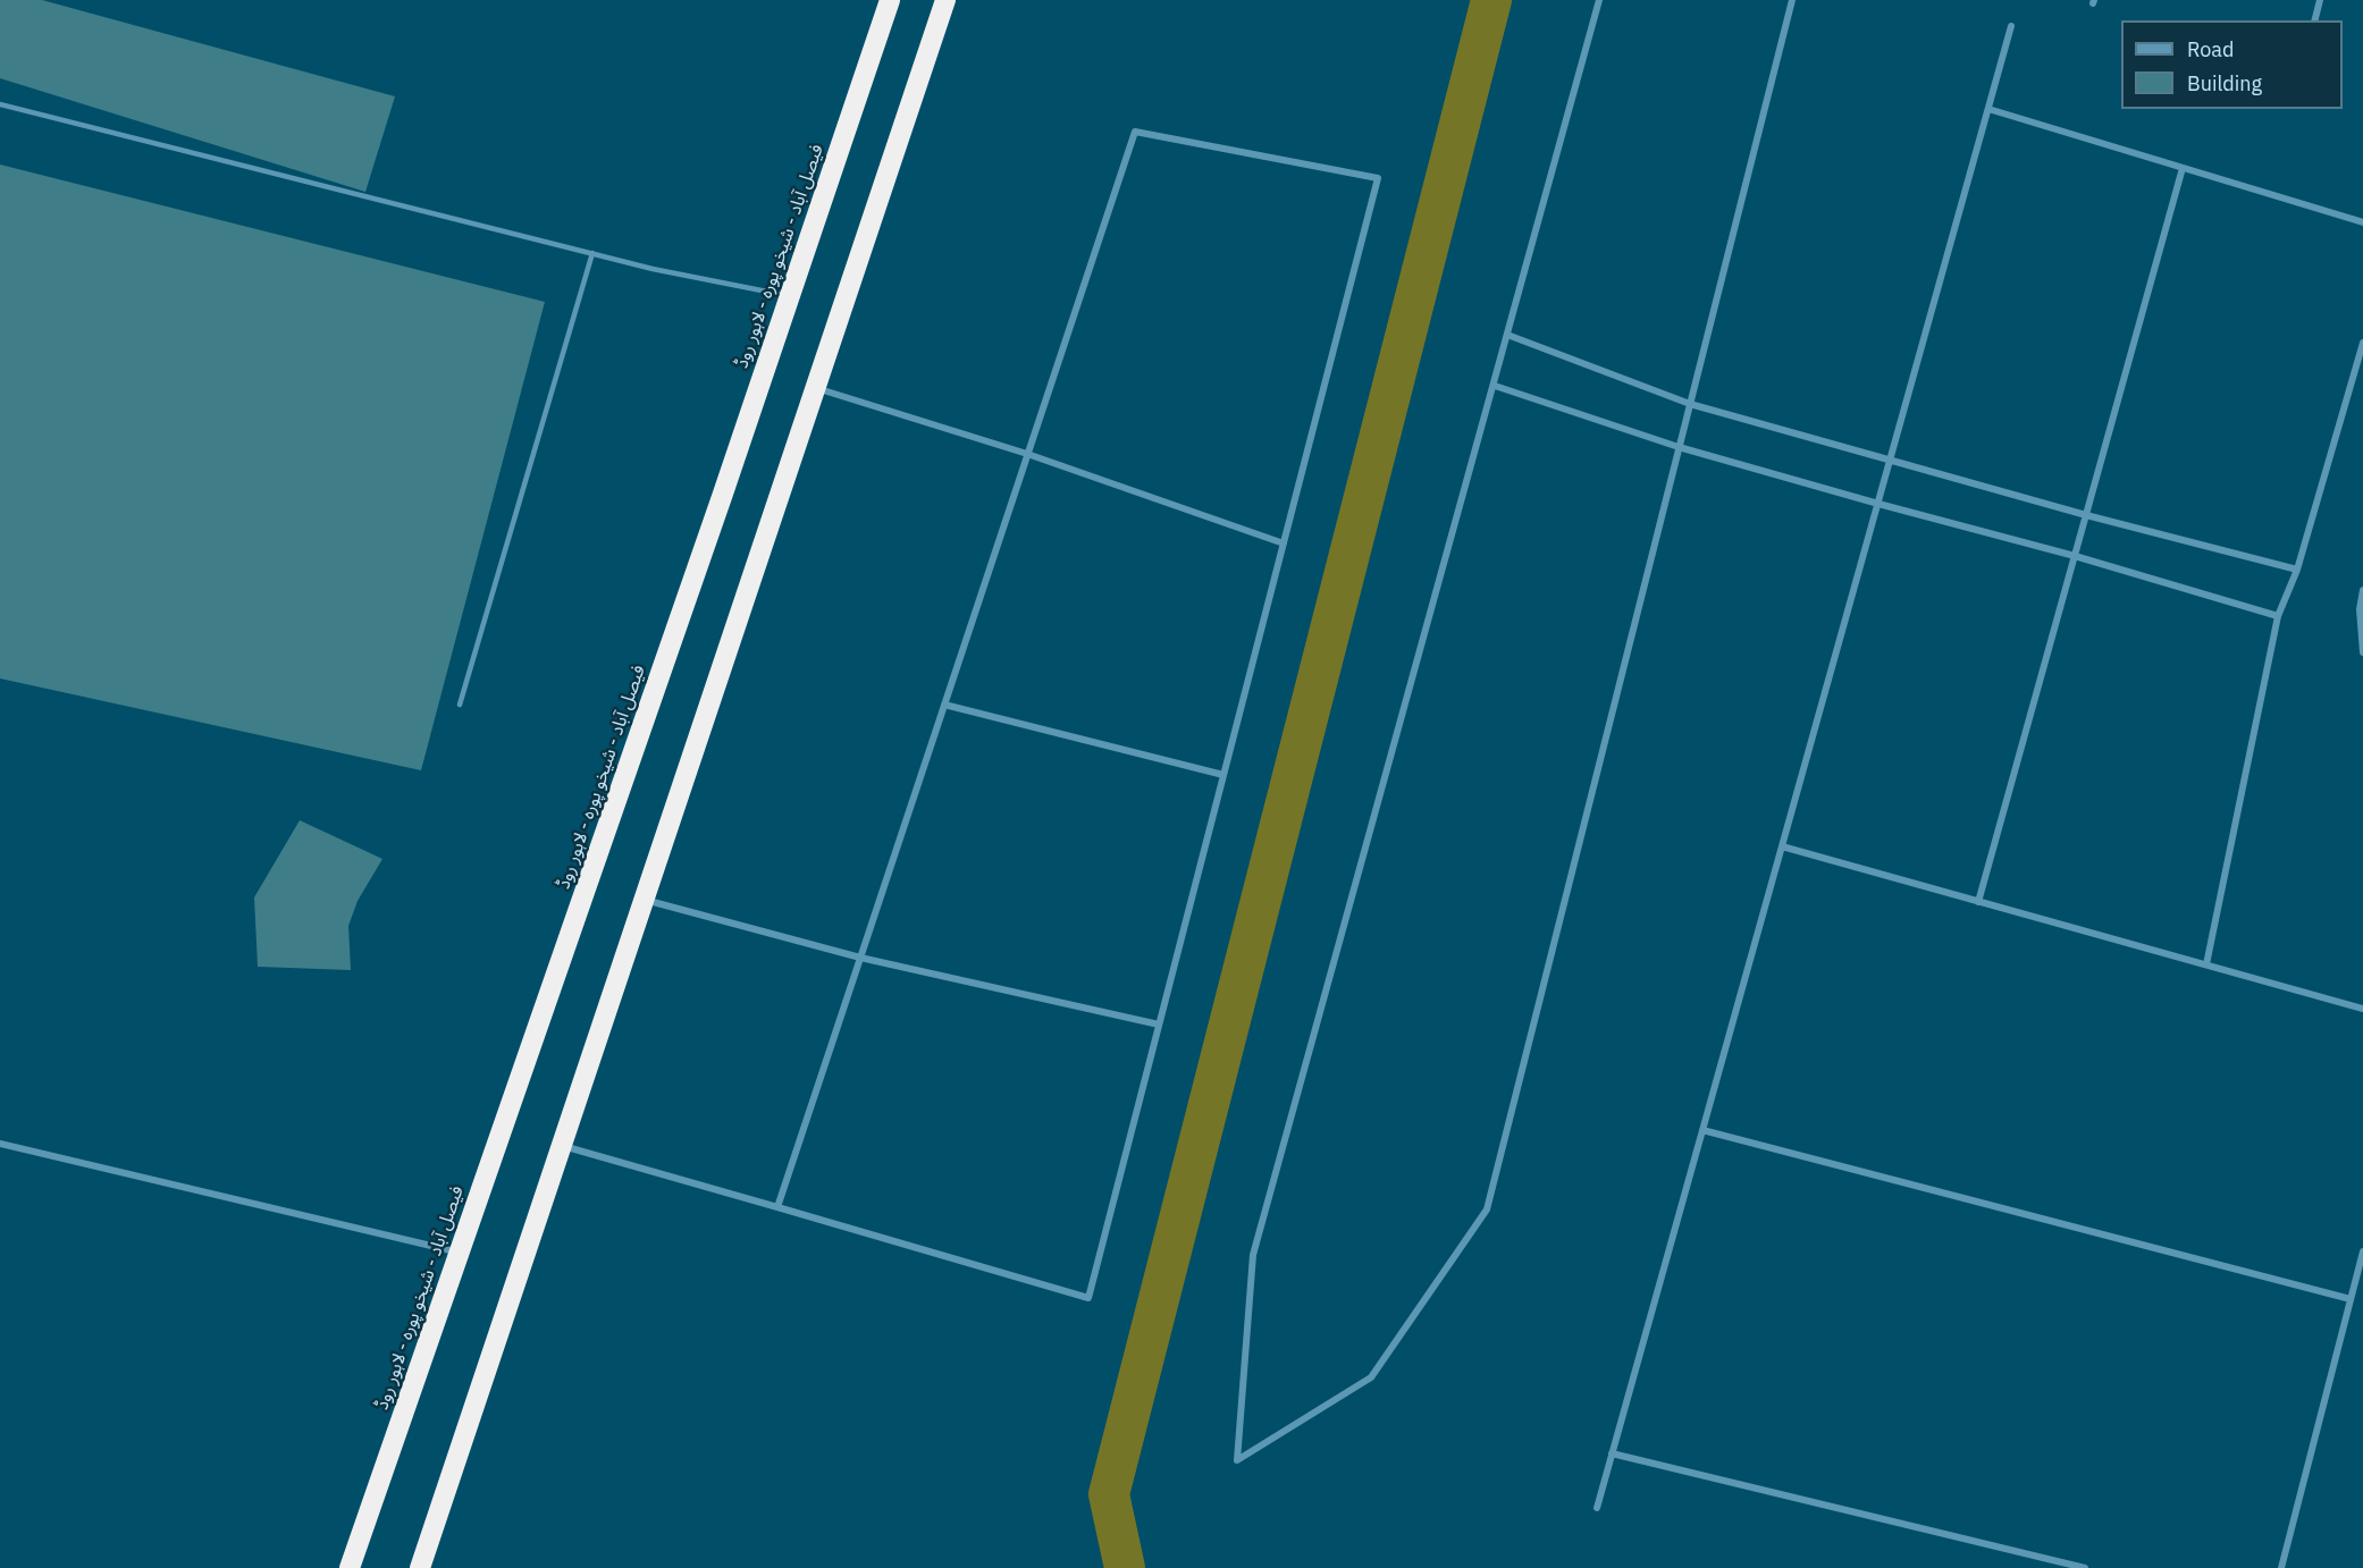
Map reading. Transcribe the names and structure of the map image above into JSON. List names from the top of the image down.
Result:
{
  "streets": {
    "highway": ["فیصل آباد - شیخو پورہ - لاہور روڈ"]
  },
  "legend": ["Road", "Building"]
}
